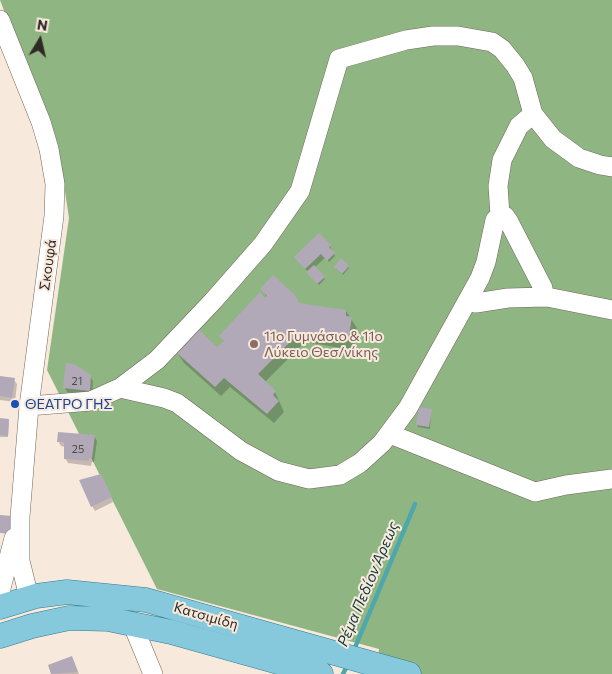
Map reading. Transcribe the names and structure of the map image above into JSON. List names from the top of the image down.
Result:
{
  "streets": {
    "main road": ["Κατσιμίδη"],
    "street": ["Σκουφά"]
  },
  "crossings": [
    ["Σκουφά", "Κατσιμίδη"]
  ],
  "water": ["Ρέμα Πεδίον Άρεως"],
  "places": ["11ο Γυμνάσιο & 11ο Λύκειο Θεσ/νίκης", "ΘΕΑΤΡΟ ΓΗΣ"],
  "house_numbers": ["21", "25"],
  "north": "top"
}
